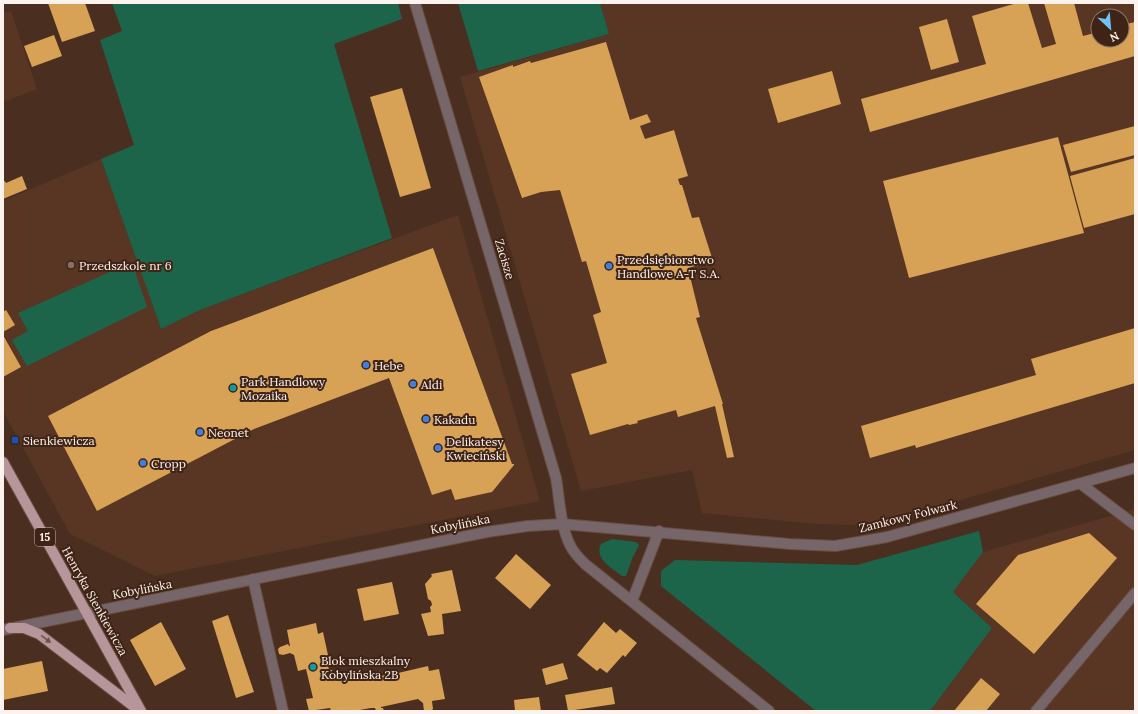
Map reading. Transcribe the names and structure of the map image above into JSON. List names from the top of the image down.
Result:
{
  "streets": {
    "main road": ["15", "Henryka Sienkiewicza"],
    "street": ["Zacisze", "Zamkowy Folwark", "Kobylińska"]
  },
  "crossings": [
    ["Zacisze", "Zamkowy Folwark"],
    ["Zacisze", "Kobylińska"],
    ["Zamkowy Folwark", "Kobylińska"],
    ["Kobylińska", "Henryka Sienkiewicza"]
  ],
  "places": {
    "other": [
      "Przedszkole nr 6",
      "Przedsiębiorstwo Handlowe A-T S.A.",
      "Hebe",
      "Aldi",
      "Park Handlowy Mozaika",
      "Kakadu",
      "Neonet",
      "Delikatesy Kwieciński",
      "Cropp",
      "Blok mieszkalny Kobylińska 2B"
    ],
    "transit": ["Sienkiewicza"]
  },
  "north": "bottom right"
}
